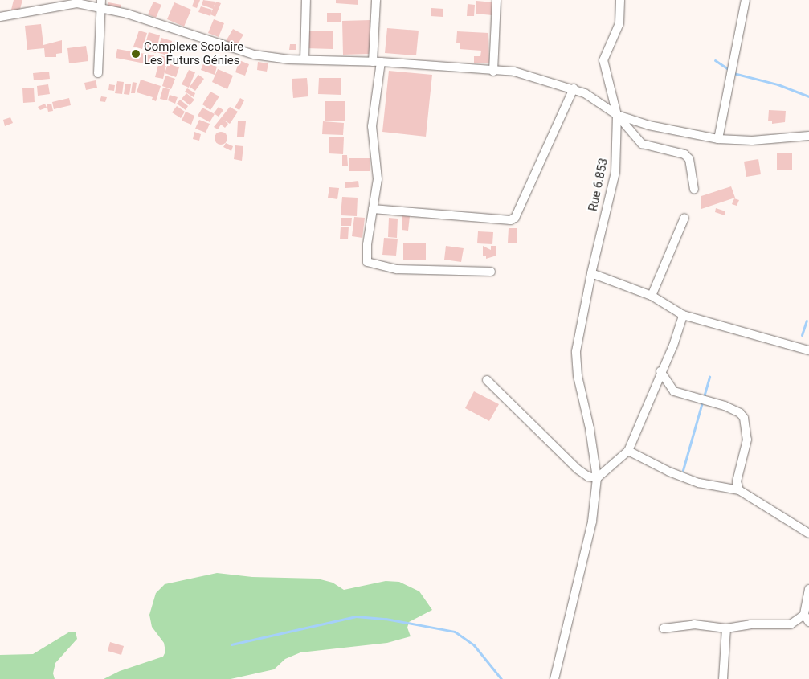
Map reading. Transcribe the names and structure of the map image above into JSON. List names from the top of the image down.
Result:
{
  "streets": {
    "street": ["Rue 6.853"]
  },
  "places": ["Complexe Scolaire Les Futurs Génies"]
}
